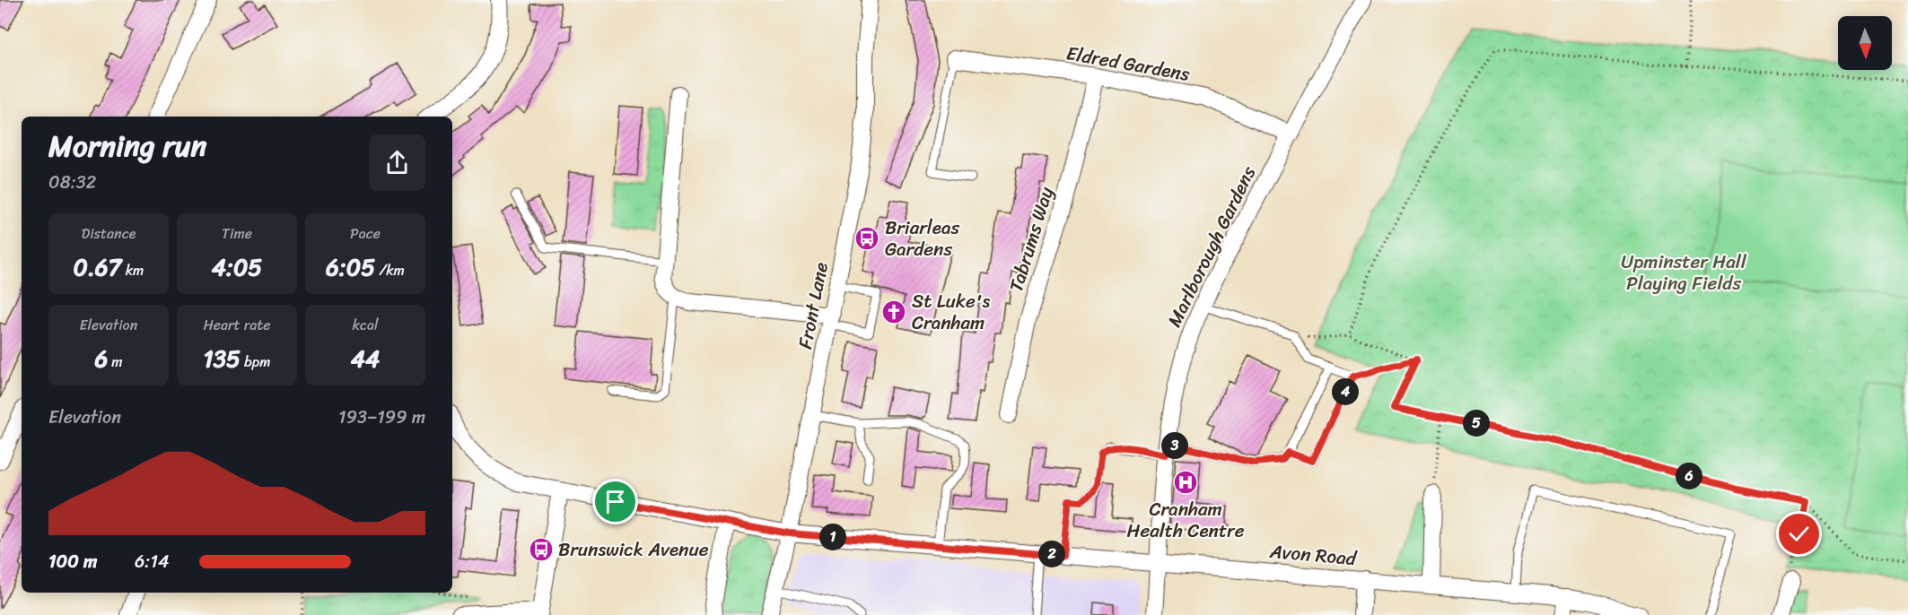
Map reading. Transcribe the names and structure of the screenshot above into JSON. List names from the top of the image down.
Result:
{
  "streets": {
    "street": [
      "Eldred Gardens",
      "Tabrums Way",
      "Marlborough Gardens",
      "Front Lane",
      "Avon Road"
    ]
  },
  "crossings": [
    ["Eldred Gardens", "Tabrums Way"],
    ["Eldred Gardens", "Marlborough Gardens"],
    ["Marlborough Gardens", "Avon Road"],
    ["Front Lane", "Avon Road"]
  ],
  "parks": ["Upminster Hall Playing Fields"],
  "places": {
    "bus stop": ["Briarleas Gardens", "Brunswick Avenue"],
    "church": ["St Luke's Cranham"],
    "hospital": ["Cranham Health Centre"]
  },
  "north": "bottom",
  "page": {
    "heading": ["Morning run", "08:32"],
    "stats": [
      ["Distance", "0.67 km"],
      ["Time", "4:05"],
      ["Pace", "6:05 /km"],
      ["Elevation", "6 m"],
      ["Heart rate", "135 bpm"],
      ["kcal", "44"]
    ],
    "pins": [
      "4",
      "5",
      "3",
      "6",
      "1",
      "2"
    ],
    "chart": ["Elevation", "193–199 m"],
    "list": [
      {
        "name": "100 m",
        "note": "6:14"
      }
    ]
  }
}
